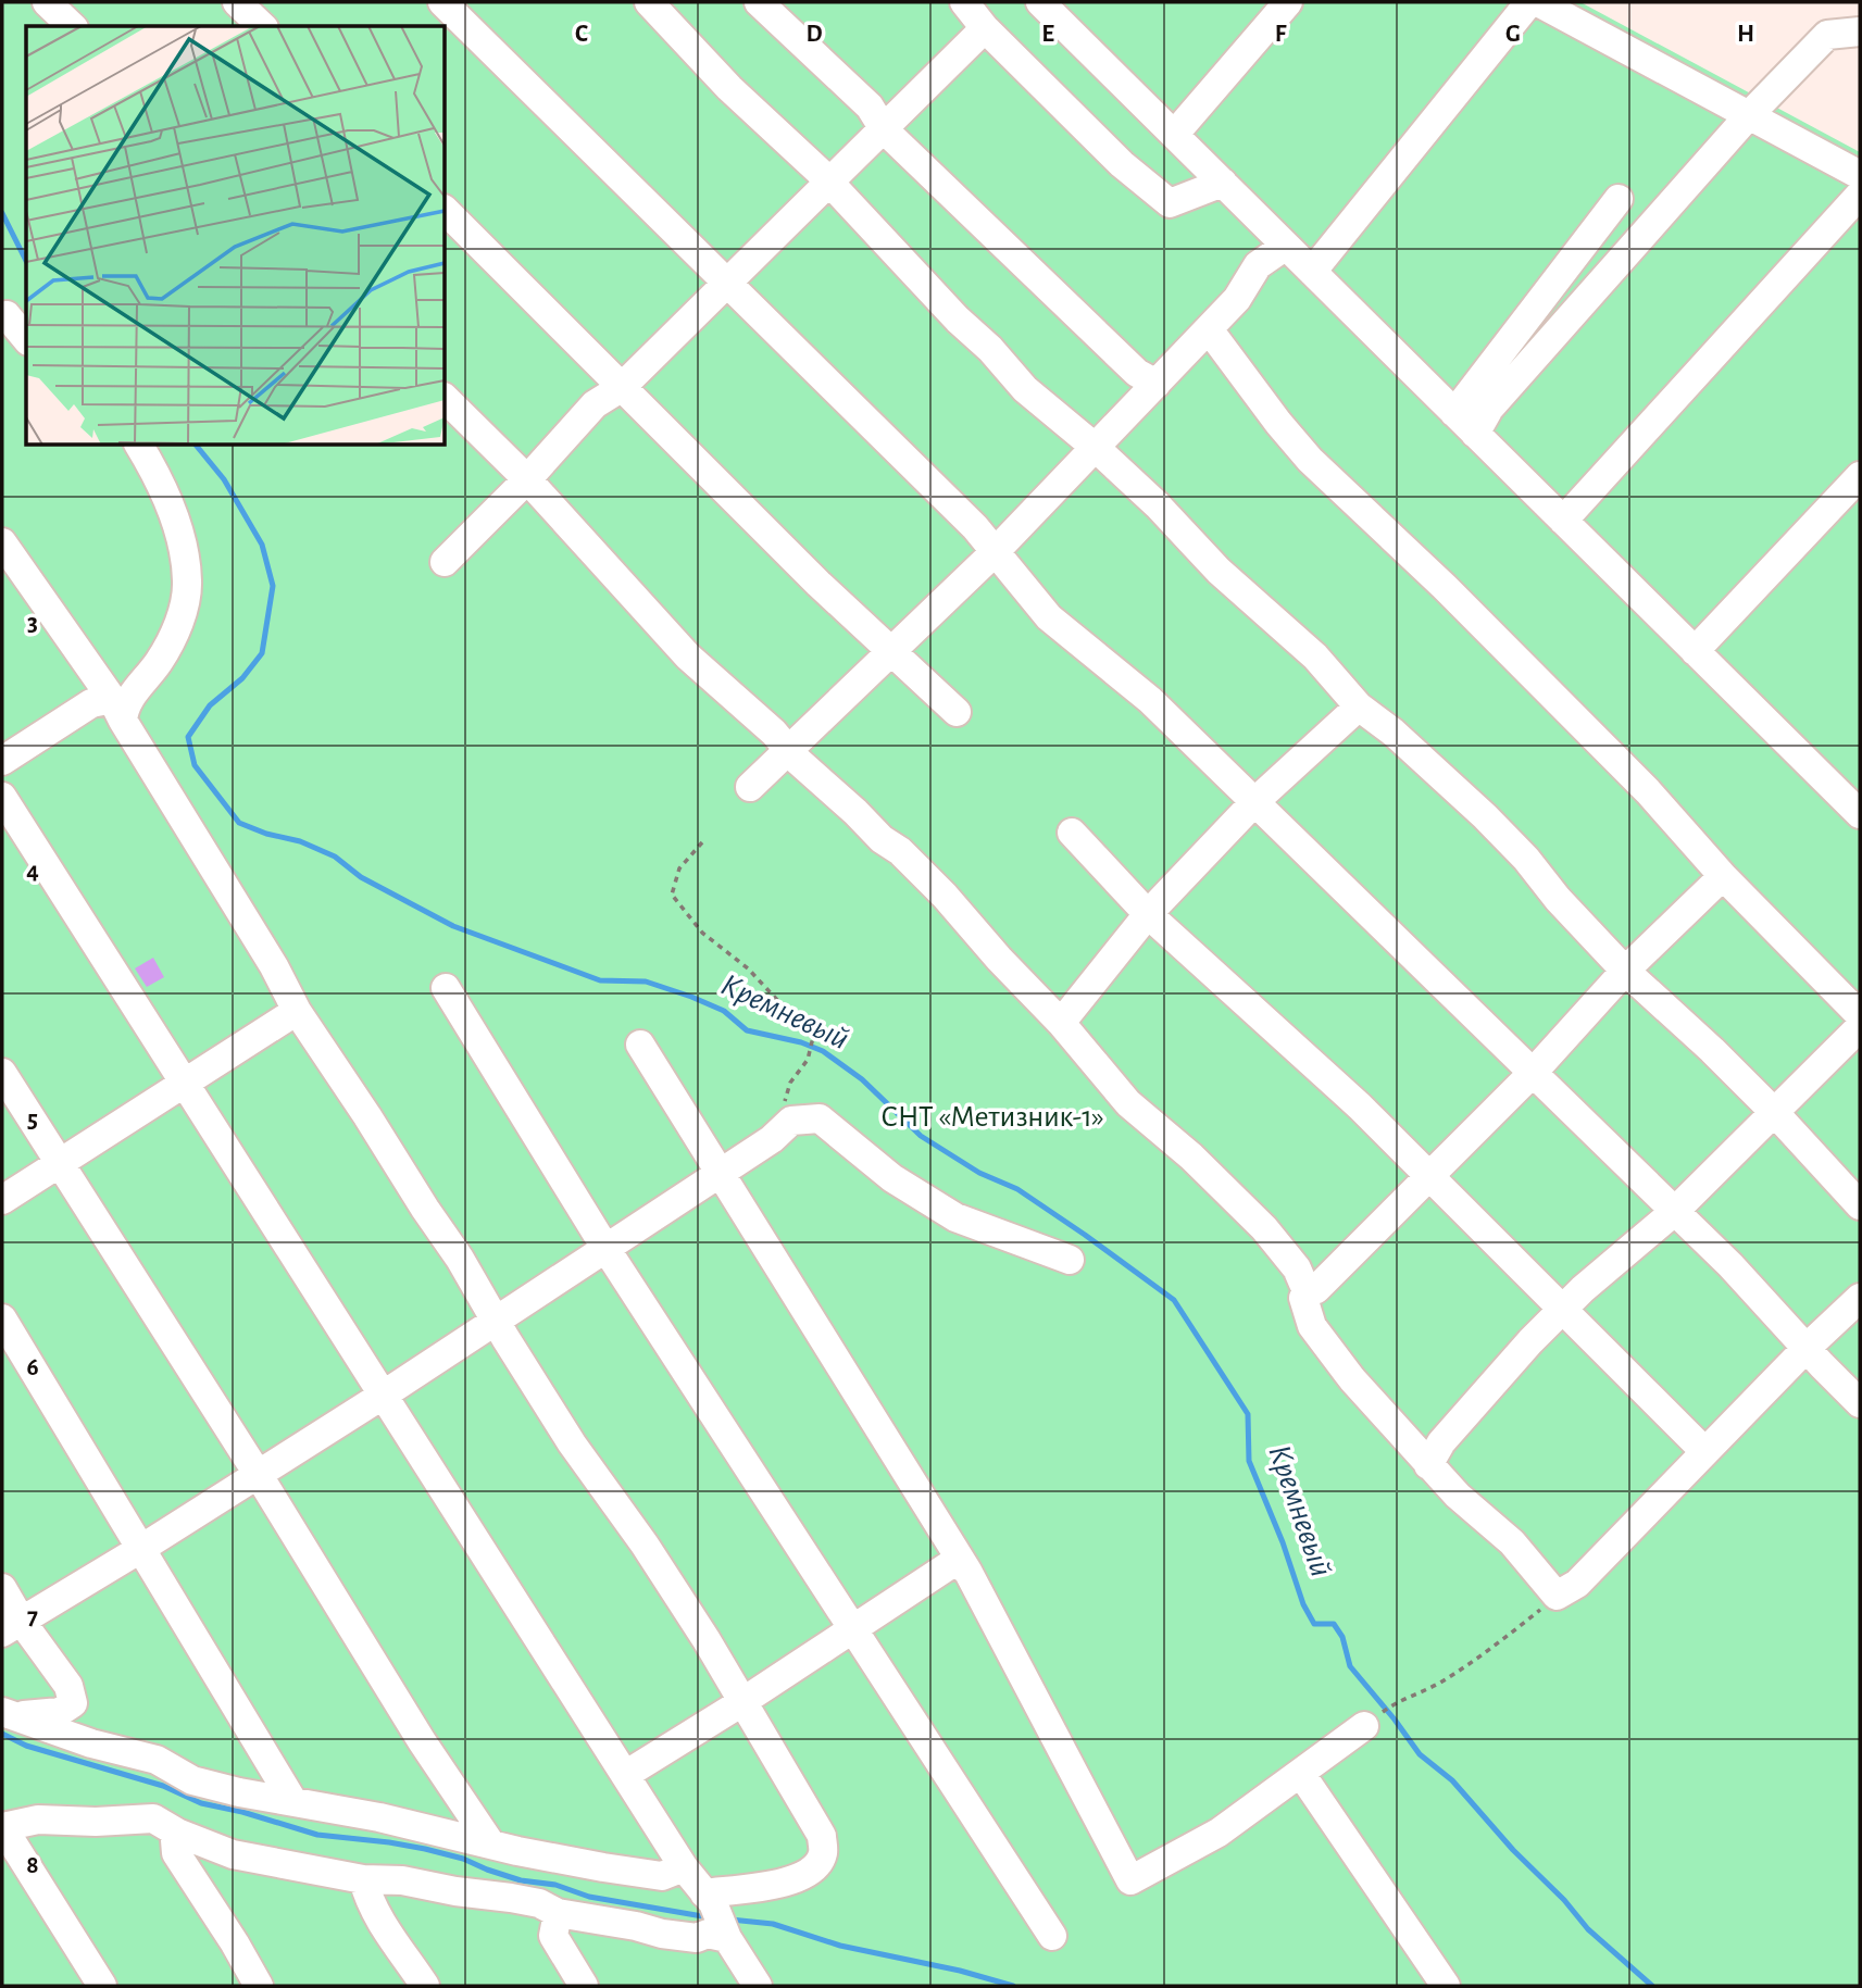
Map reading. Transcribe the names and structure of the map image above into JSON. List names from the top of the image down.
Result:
{
  "water": ["Кремневый"],
  "parks": ["СНТ «Метизник-1»"],
  "grid": {
    "columns": [
      "C",
      "D",
      "E",
      "F",
      "G",
      "H"
    ],
    "rows": [
      "3",
      "4",
      "5",
      "6",
      "7",
      "8"
    ]
  }
}
